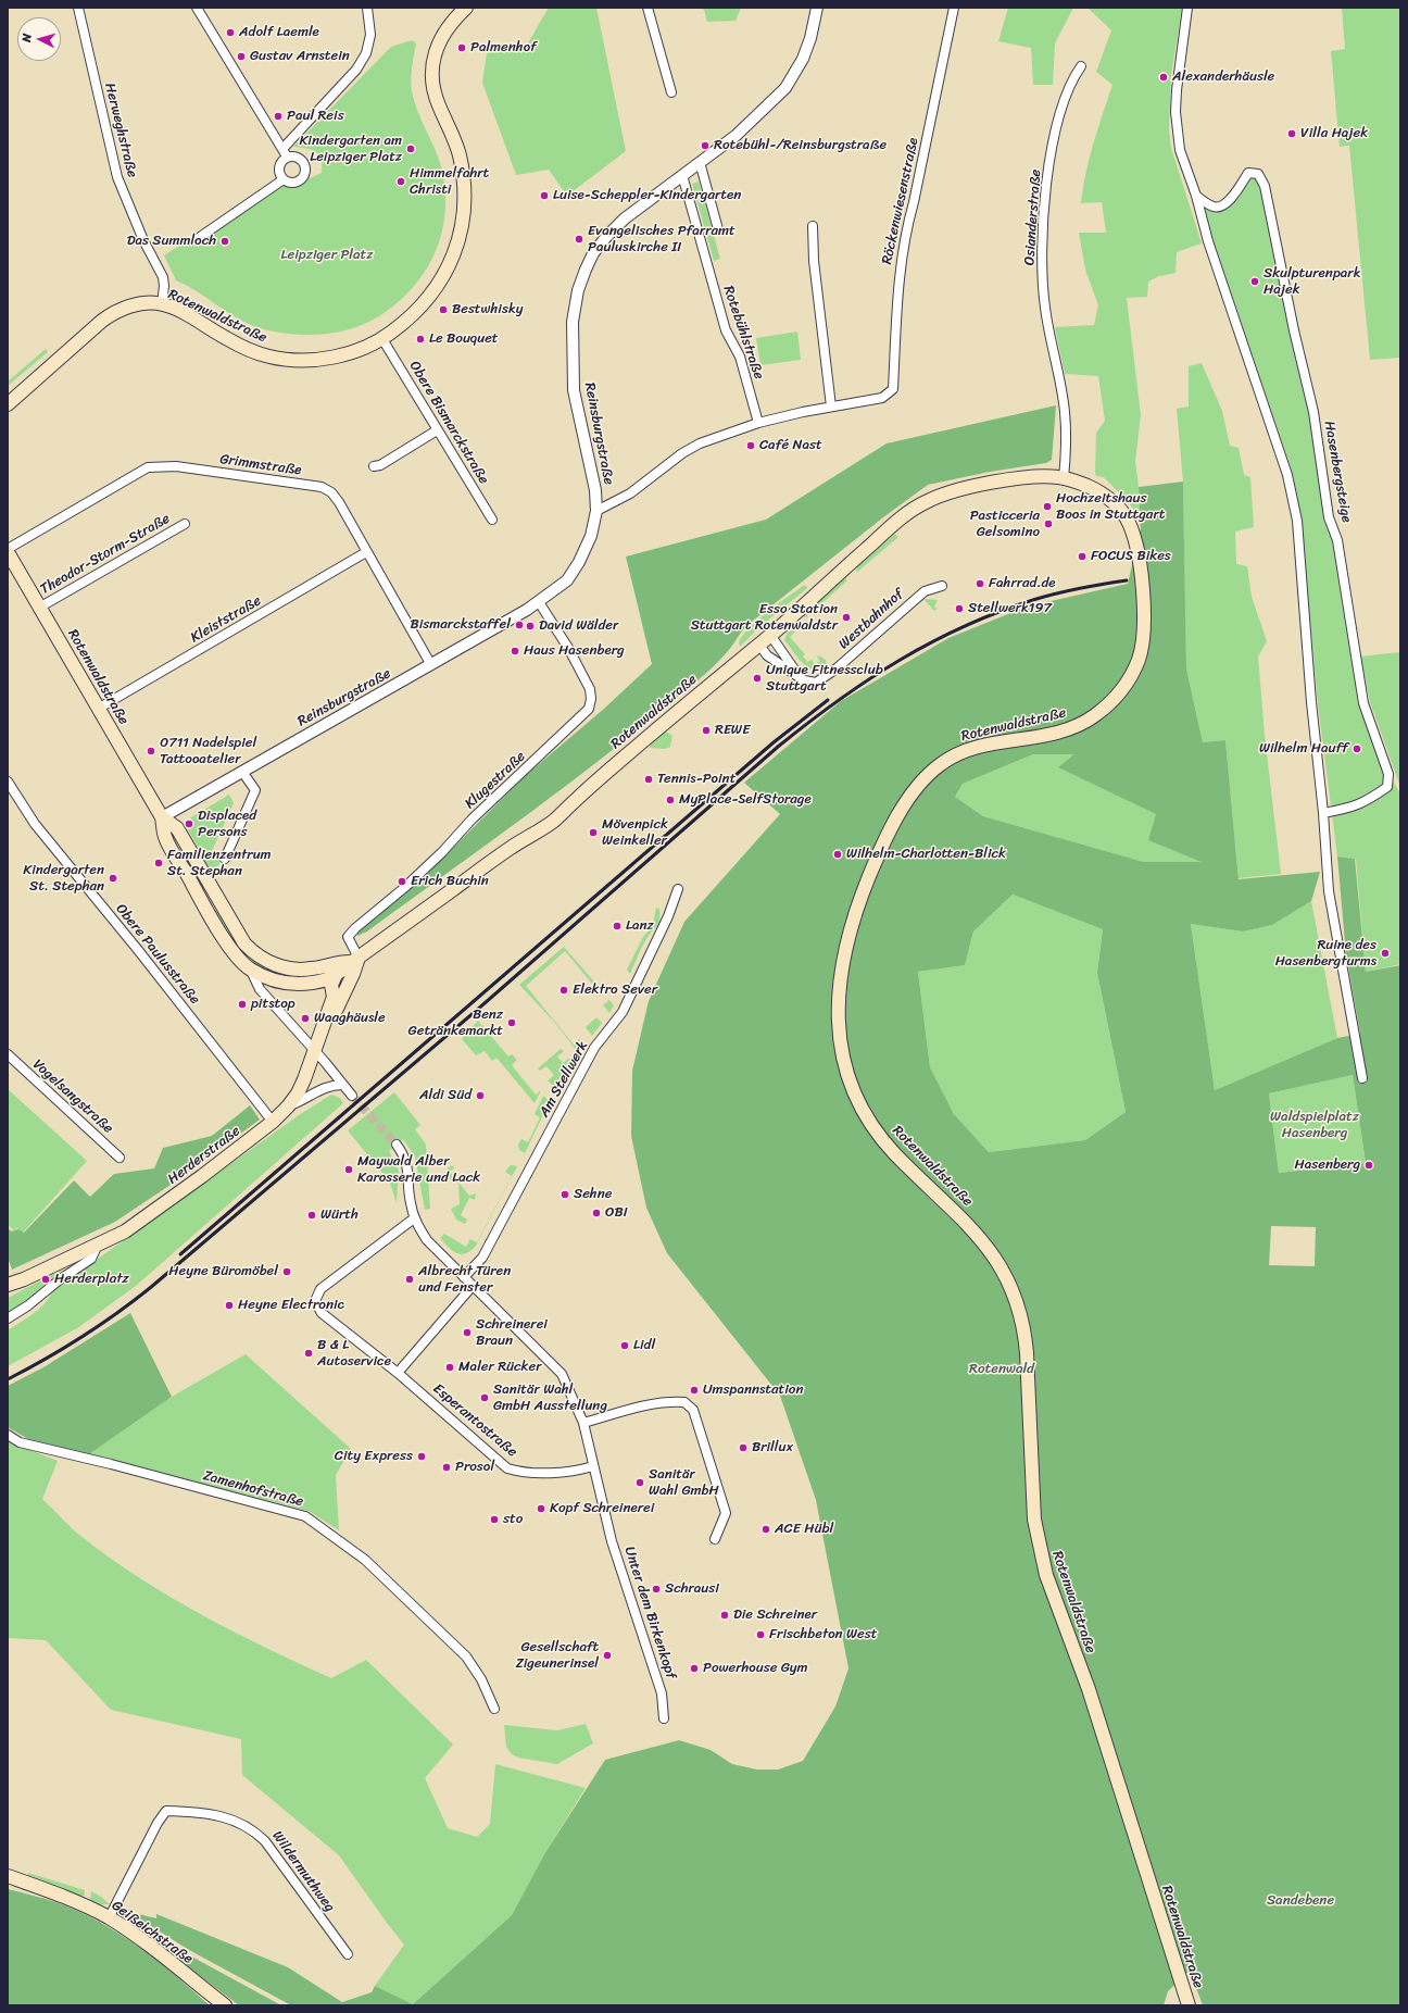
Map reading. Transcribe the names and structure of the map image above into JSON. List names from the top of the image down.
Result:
{
  "streets": {
    "main road": ["Rotenwaldstraße", "Herderstraße", "Geißeichstraße"],
    "street": [
      "Herweghstraße",
      "Röckenwiesenstraße",
      "Osianderstraße",
      "Rotebühlstraße",
      "Obere Bismarckstraße",
      "Reinsburgstraße",
      "Grimmstraße",
      "Hasenbergsteige",
      "Theodor-Storm-Straße",
      "Kleiststraße",
      "Westbahnhof",
      "Klugestraße",
      "Obere Paulusstraße",
      "Am Stellwerk",
      "Vogelsangstraße",
      "Esperantostraße",
      "Zamenhofstraße",
      "Unter dem Birkenkopf",
      "Wildermuthweg"
    ]
  },
  "crossings": [
    ["Herweghstraße", "Rotenwaldstraße"],
    ["Röckenwiesenstraße", "Rotebühlstraße"],
    ["Röckenwiesenstraße", "Reinsburgstraße"],
    ["Osianderstraße", "Rotenwaldstraße"],
    ["Rotenwaldstraße", "Obere Bismarckstraße"],
    ["Rotenwaldstraße", "Reinsburgstraße"],
    ["Rotenwaldstraße", "Grimmstraße"],
    ["Rotenwaldstraße", "Theodor-Storm-Straße"],
    ["Rotenwaldstraße", "Kleiststraße"],
    ["Rotenwaldstraße", "Westbahnhof"],
    ["Rotenwaldstraße", "Klugestraße"],
    ["Rotenwaldstraße", "Herderstraße"],
    ["Rotebühlstraße", "Reinsburgstraße"],
    ["Reinsburgstraße", "Grimmstraße"],
    ["Reinsburgstraße", "Klugestraße"],
    ["Grimmstraße", "Kleiststraße"],
    ["Obere Paulusstraße", "Herderstraße"],
    ["Am Stellwerk", "Unter dem Birkenkopf"],
    ["Esperantostraße", "Unter dem Birkenkopf"],
    ["Wildermuthweg", "Geißeichstraße"]
  ],
  "parks": [
    "Leipziger Platz",
    "Waldspielplatz Hasenberg",
    "Rotenwald",
    "Sandebene"
  ],
  "places": [
    "Adolf Laemle",
    "Palmenhof",
    "Gustav Arnstein",
    "Alexanderhäusle",
    "Paul Reis",
    "Villa Hajek",
    "Rotebühl-/Reinsburgstraße",
    "Kindergarten am Leipziger Platz",
    "Himmelfahrt Christi",
    "Luise-Scheppler-Kindergarten",
    "Evangelisches Pfarramt Pauluskirche II",
    "Das Summloch",
    "Skulpturenpark Hajek",
    "Bestwhisky",
    "Le Bouquet",
    "Café Nast",
    "Hochzeitshaus Boos in Stuttgart",
    "Pasticceria Gelsomino",
    "FOCUS Bikes",
    "Fahrrad.de",
    "Stellwerk197",
    "Esso Station Stuttgart Rotenwaldstr",
    "Bismarckstaffel",
    "David Wälder",
    "Haus Hasenberg",
    "Unique Fitnessclub Stuttgart",
    "REWE",
    "Wilhelm Hauff",
    "0711 Nadelspiel Tattooatelier",
    "Tennis-Point",
    "MyPlace-SelfStorage",
    "Displaced Persons",
    "Mövenpick Weinkeller",
    "Wilhelm-Charlotten-Blick",
    "Familienzentrum St. Stephan",
    "Kindergarten St. Stephan",
    "Erich Buchin",
    "Lanz",
    "Ruine des Hasenbergturms",
    "Elektro Sever",
    "pitstop",
    "Waaghäusle",
    "Benz Getränkemarkt",
    "Aldi Süd",
    "Hasenberg",
    "Maywald Alber Karosserie und Lack",
    "Sehne",
    "OBI",
    "Würth",
    "Heyne Büromöbel",
    "Herderplatz",
    "Albrecht Türen und Fenster",
    "Heyne Electronic",
    "Schreinerei Braun",
    "Lidl",
    "B & L Autoservice",
    "Maler Rücker",
    "Umspannstation",
    "Sanitär Wahl GmbH Ausstellung",
    "Brillux",
    "City Express",
    "Prosol",
    "Sanitär Wahl GmbH",
    "Kopf Schreinerei",
    "sto",
    "ACE Hübl",
    "Schrausi",
    "Die Schreiner",
    "Frischbeton West",
    "Gesellschaft Zigeunerinsel",
    "Powerhouse Gym"
  ],
  "north": "left"
}
